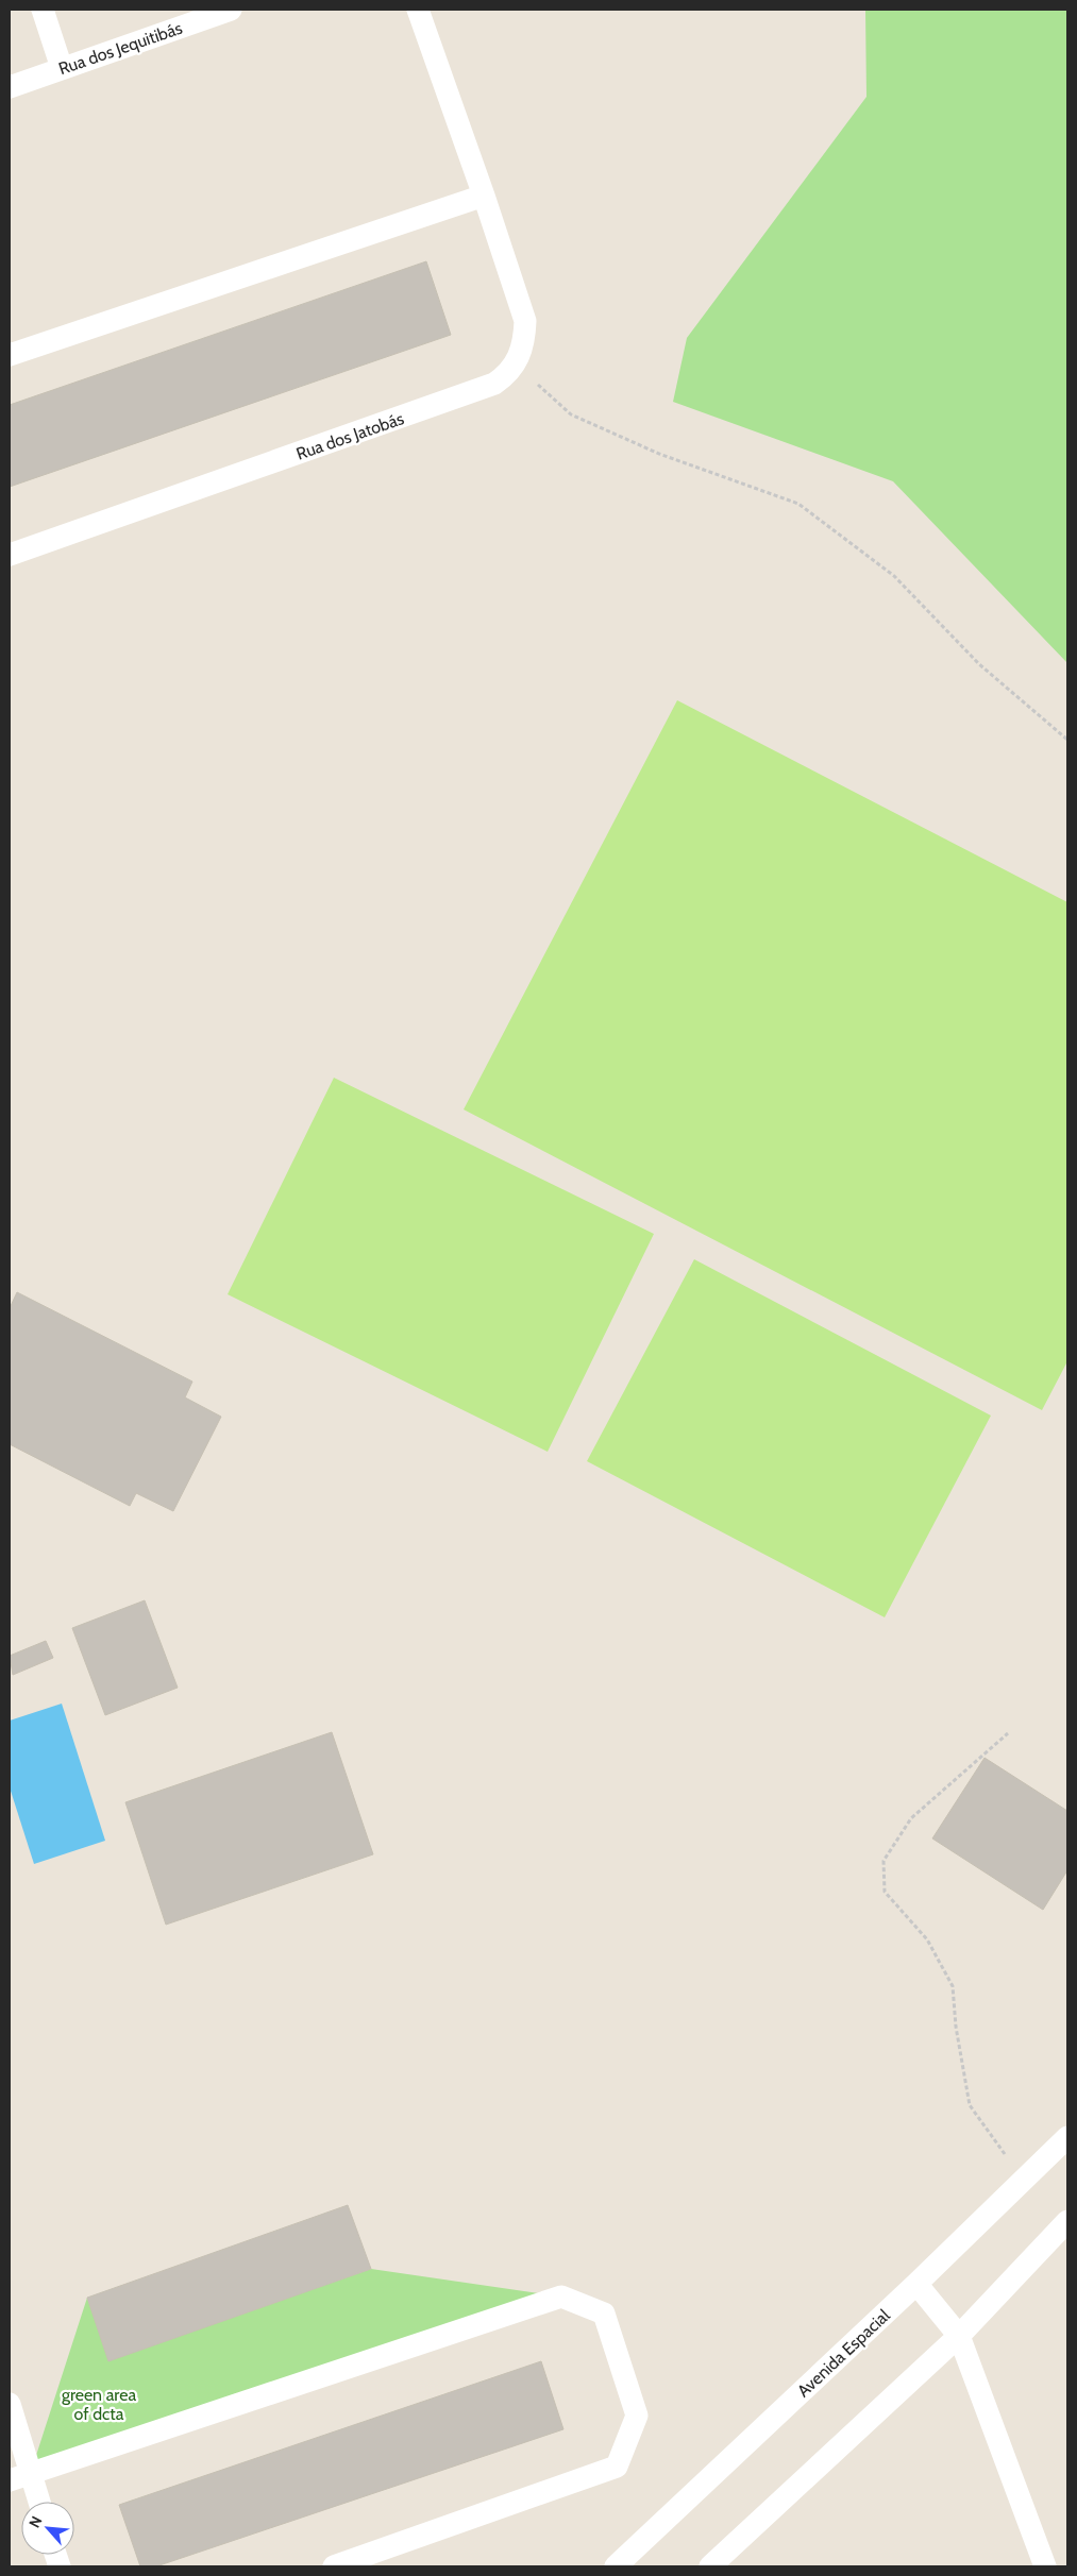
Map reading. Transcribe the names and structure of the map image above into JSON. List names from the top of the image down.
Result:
{
  "streets": {
    "lane": ["Rua dos Jequitibás", "Rua dos Jatobás", "Avenida Espacial"]
  },
  "parks": ["green area of dcta"],
  "north": "top left"
}
